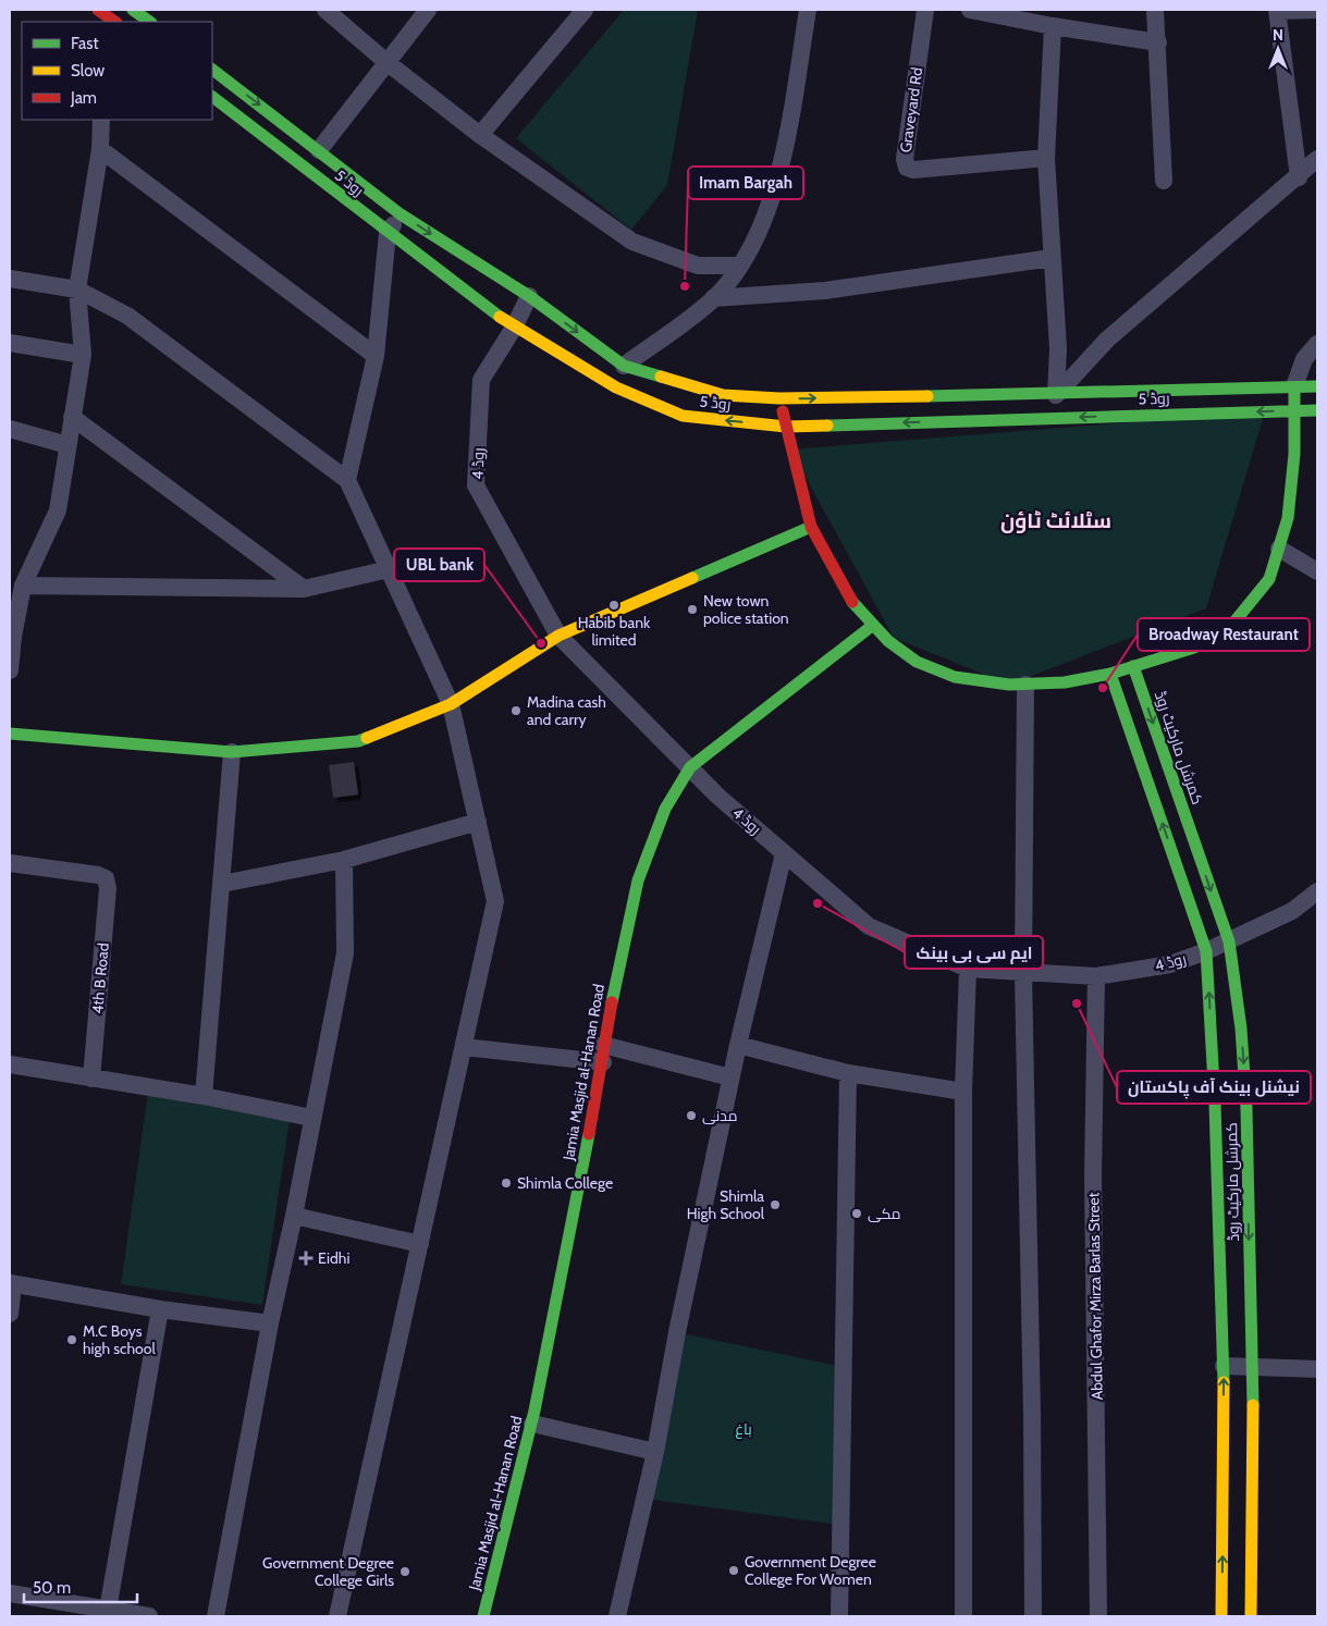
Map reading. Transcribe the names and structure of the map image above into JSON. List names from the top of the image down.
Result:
{
  "streets": {
    "main road": ["روڈ 5", "کمرشل مارکیٹ روڈ", "Jamia Masjid al-Hanan Road"],
    "street": [
      "Graveyard Rd",
      "روڈ 4",
      "4th B Road",
      "Abdul Ghafor Mirza Barlas Street"
    ]
  },
  "crossings": [
    ["روڈ 5", "روڈ 4"],
    ["روڈ 4", "کمرشل مارکیٹ روڈ"],
    ["روڈ 4", "Jamia Masjid al-Hanan Road"],
    ["روڈ 4", "Abdul Ghafor Mirza Barlas Street"]
  ],
  "districts": ["سٹلائٹ ٹاؤن"],
  "parks": ["باغ"],
  "places": {
    "other": [
      "Imam Bargah",
      "Habib bank limited",
      "New town police station",
      "UBL bank",
      "Broadway Restaurant",
      "Madina cash and carry",
      "ایم سی بی بینک",
      "نیشنل بینک آف پاکستان",
      "مدنی",
      "Shimla College",
      "Shimla High School",
      "مکی",
      "M.C Boys high school",
      "Government Degree College For Women",
      "Government Degree College Girls"
    ],
    "health": ["Eidhi"]
  },
  "legend": ["Fast", "Slow", "Jam"],
  "scale_bar": "50 m",
  "north": "top"
}
